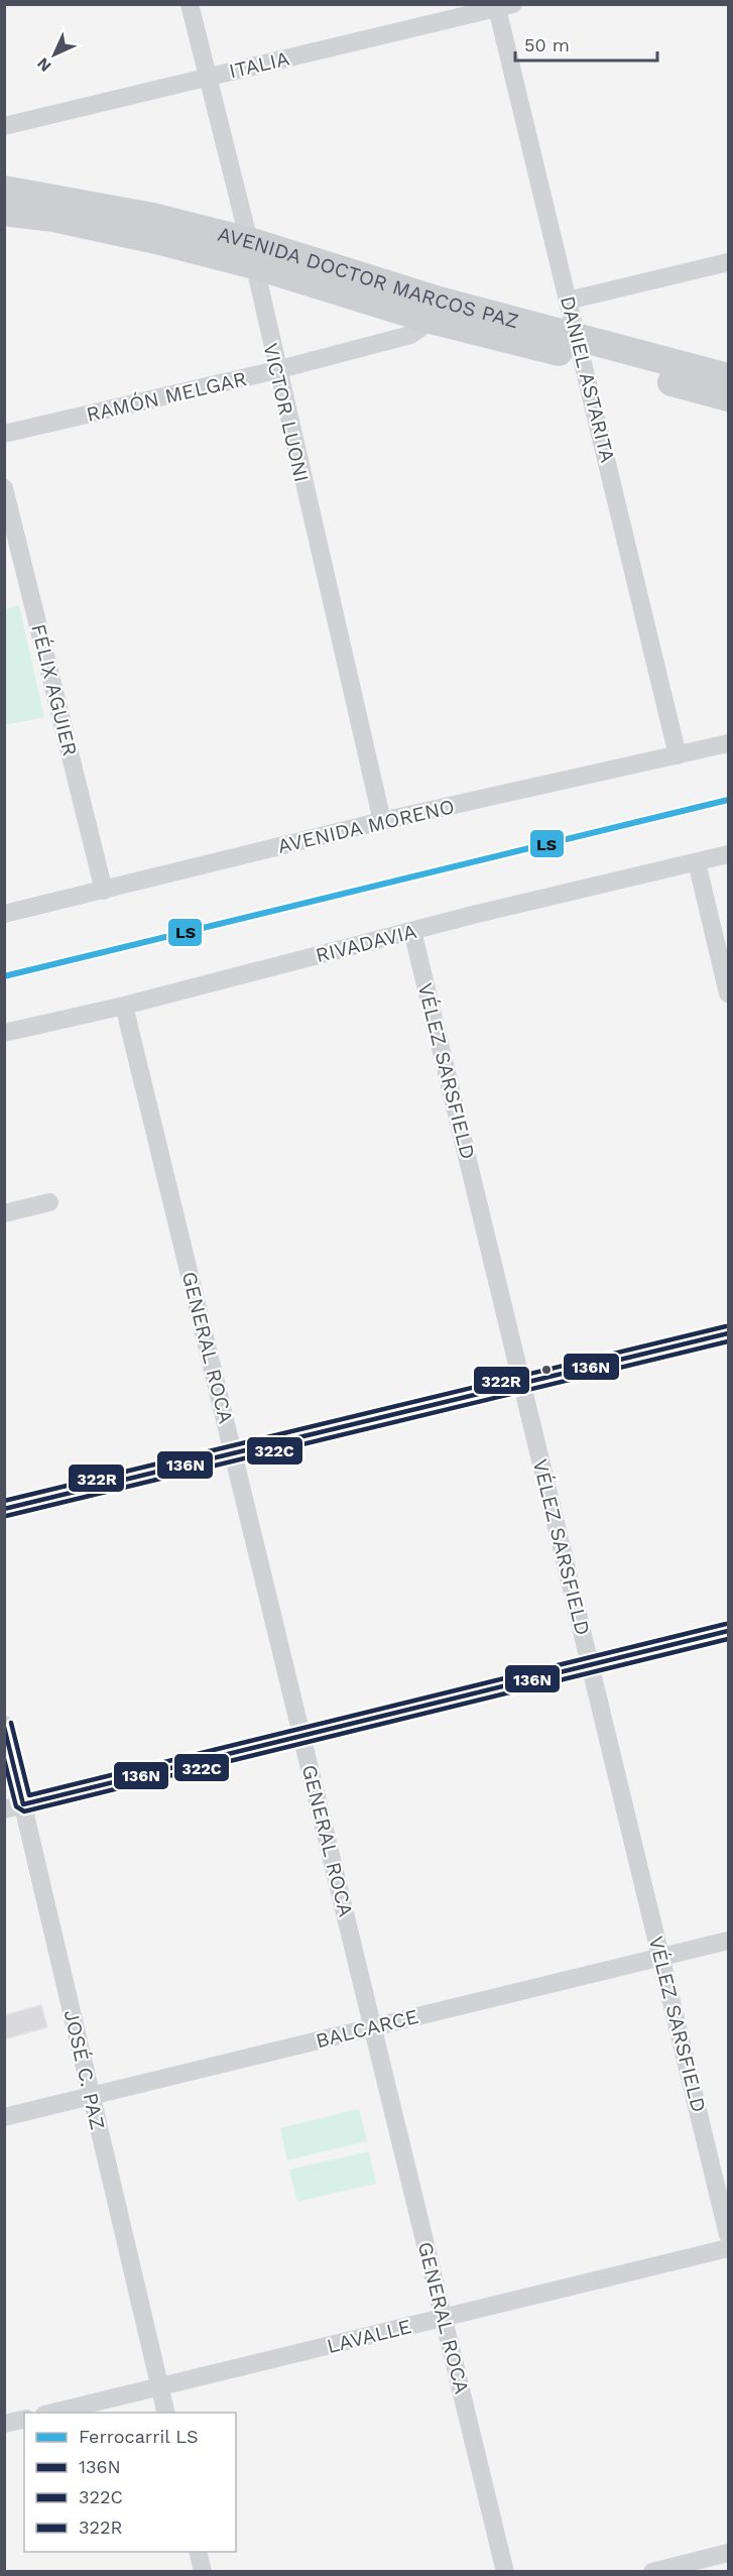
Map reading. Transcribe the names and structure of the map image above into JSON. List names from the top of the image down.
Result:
{
  "streets": {
    "main road": ["AVENIDA DOCTOR MARCOS PAZ"],
    "street": [
      "ITALIA",
      "DANIEL ASTARITA",
      "RAMÓN MELGAR",
      "VICTOR LUONI",
      "FÉLIX AGUIER",
      "AVENIDA MORENO",
      "RIVADAVIA",
      "VÉLEZ SARSFIELD",
      "GENERAL ROCA",
      "BALCARCE",
      "JOSÉ C. PAZ",
      "LAVALLE"
    ]
  },
  "crossings": [
    ["ITALIA", "DANIEL ASTARITA"],
    ["ITALIA", "VICTOR LUONI"],
    ["AVENIDA DOCTOR MARCOS PAZ", "DANIEL ASTARITA"],
    ["AVENIDA DOCTOR MARCOS PAZ", "RAMÓN MELGAR"],
    ["AVENIDA DOCTOR MARCOS PAZ", "VICTOR LUONI"],
    ["DANIEL ASTARITA", "AVENIDA MORENO"],
    ["RAMÓN MELGAR", "VICTOR LUONI"],
    ["VICTOR LUONI", "AVENIDA MORENO"],
    ["FÉLIX AGUIER", "AVENIDA MORENO"],
    ["RIVADAVIA", "VÉLEZ SARSFIELD"],
    ["RIVADAVIA", "GENERAL ROCA"],
    ["VÉLEZ SARSFIELD", "BALCARCE"],
    ["GENERAL ROCA", "BALCARCE"],
    ["GENERAL ROCA", "LAVALLE"],
    ["BALCARCE", "JOSÉ C. PAZ"],
    ["JOSÉ C. PAZ", "LAVALLE"]
  ],
  "lines": [
    "rail line LS",
    "transit line 322R",
    "transit line 136N",
    "transit line 322C"
  ],
  "legend": [
    "Ferrocarril LS",
    "136N",
    "322C",
    "322R"
  ],
  "scale_bar": "50 m",
  "north": "bottom left"
}
